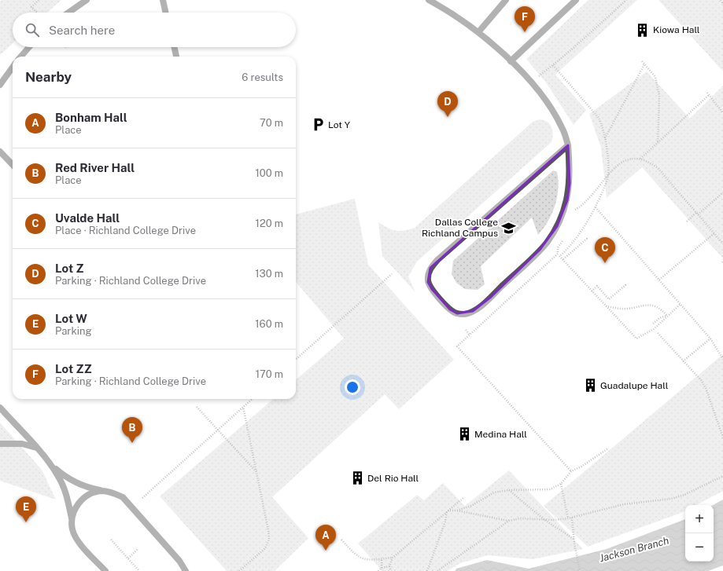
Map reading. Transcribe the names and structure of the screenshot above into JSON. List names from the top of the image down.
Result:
{
  "water": ["Jackson Branch"],
  "places": {
    "building": [
      "Kiowa Hall",
      "Guadalupe Hall",
      "Medina Hall",
      "Del Rio Hall"
    ],
    "parking": ["Lot Y"],
    "school or university": ["Dallas College Richland Campus"]
  },
  "page": {
    "pins": [
      "F",
      "D",
      "C",
      "B",
      "E",
      "A"
    ],
    "search": "Search here",
    "heading": ["Nearby", "6 results"],
    "list": [
      {
        "mark": "A",
        "name": "Bonham Hall",
        "note": "Place",
        "value": "70 m"
      },
      {
        "mark": "B",
        "name": "Red River Hall",
        "note": "Place",
        "value": "100 m"
      },
      {
        "mark": "C",
        "name": "Uvalde Hall",
        "note": "Place · Richland College Drive",
        "value": "120 m"
      },
      {
        "mark": "D",
        "name": "Lot Z",
        "note": "Parking · Richland College Drive",
        "value": "130 m"
      },
      {
        "mark": "E",
        "name": "Lot W",
        "note": "Parking",
        "value": "160 m"
      },
      {
        "mark": "F",
        "name": "Lot ZZ",
        "note": "Parking · Richland College Drive",
        "value": "170 m"
      }
    ],
    "map_buttons": ["+", "−"]
  }
}
